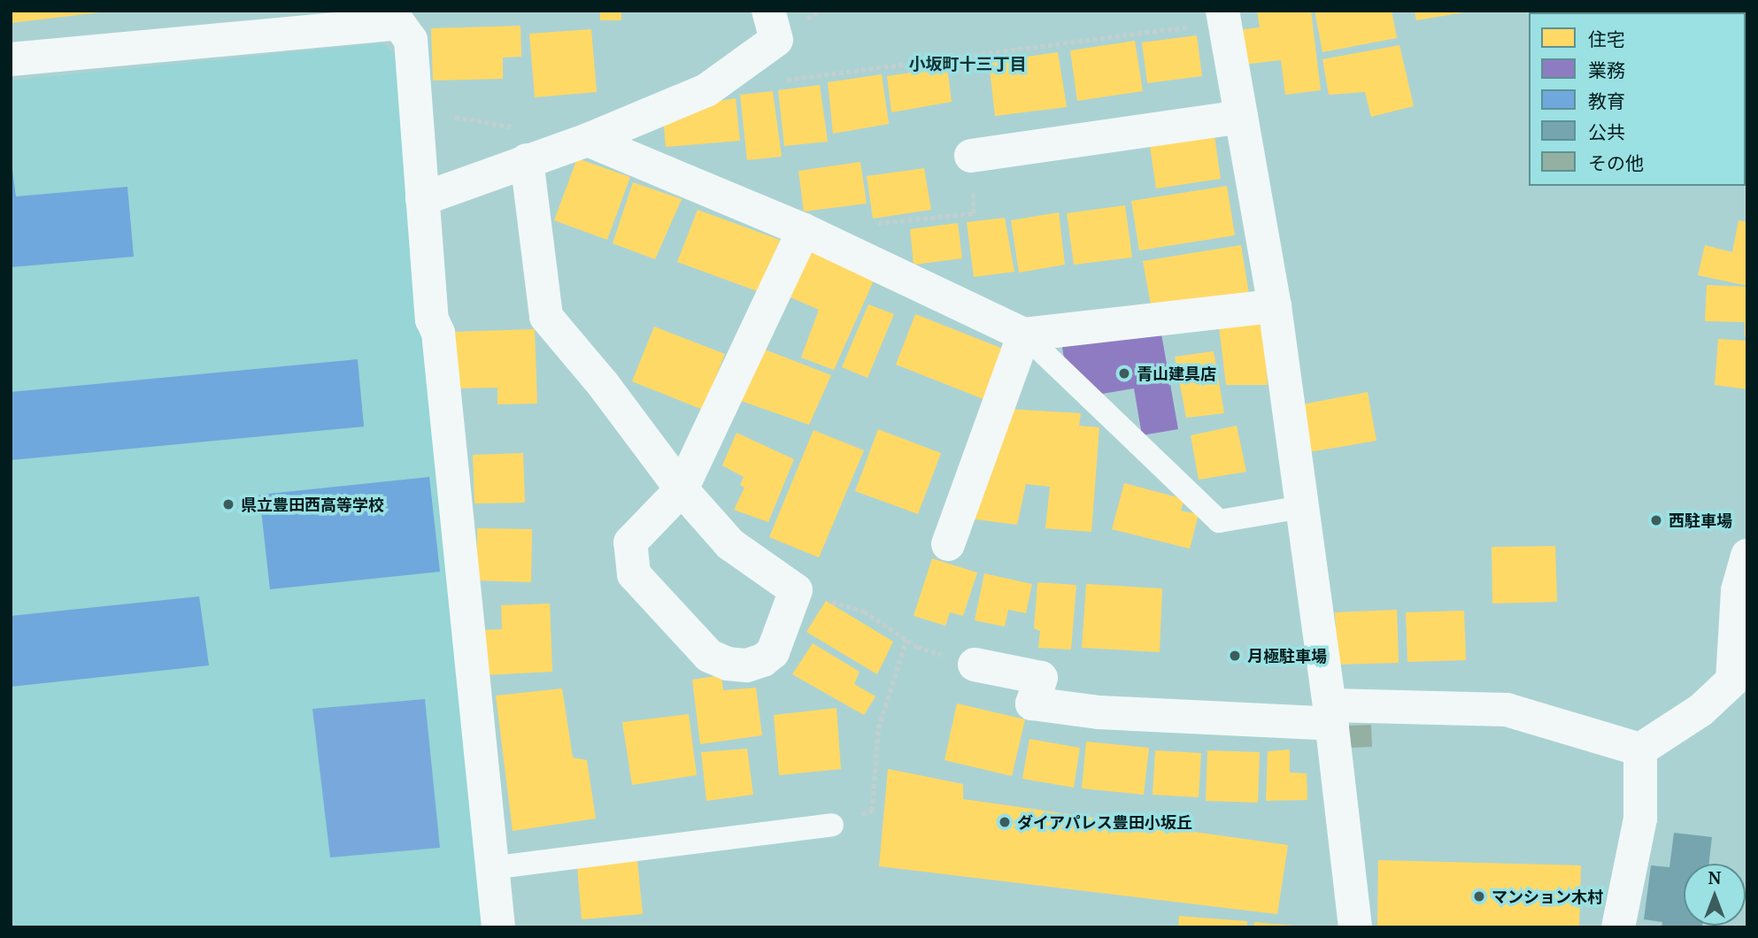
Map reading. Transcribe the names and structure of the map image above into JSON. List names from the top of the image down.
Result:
{
  "districts": ["小坂町十三丁目"],
  "places": [
    "青山建具店",
    "県立豊田西高等学校",
    "西駐車場",
    "月極駐車場",
    "ダイアパレス豊田小坂丘",
    "マンション木村"
  ],
  "legend": [
    "住宅",
    "業務",
    "教育",
    "公共",
    "その他"
  ],
  "north": "top"
}
